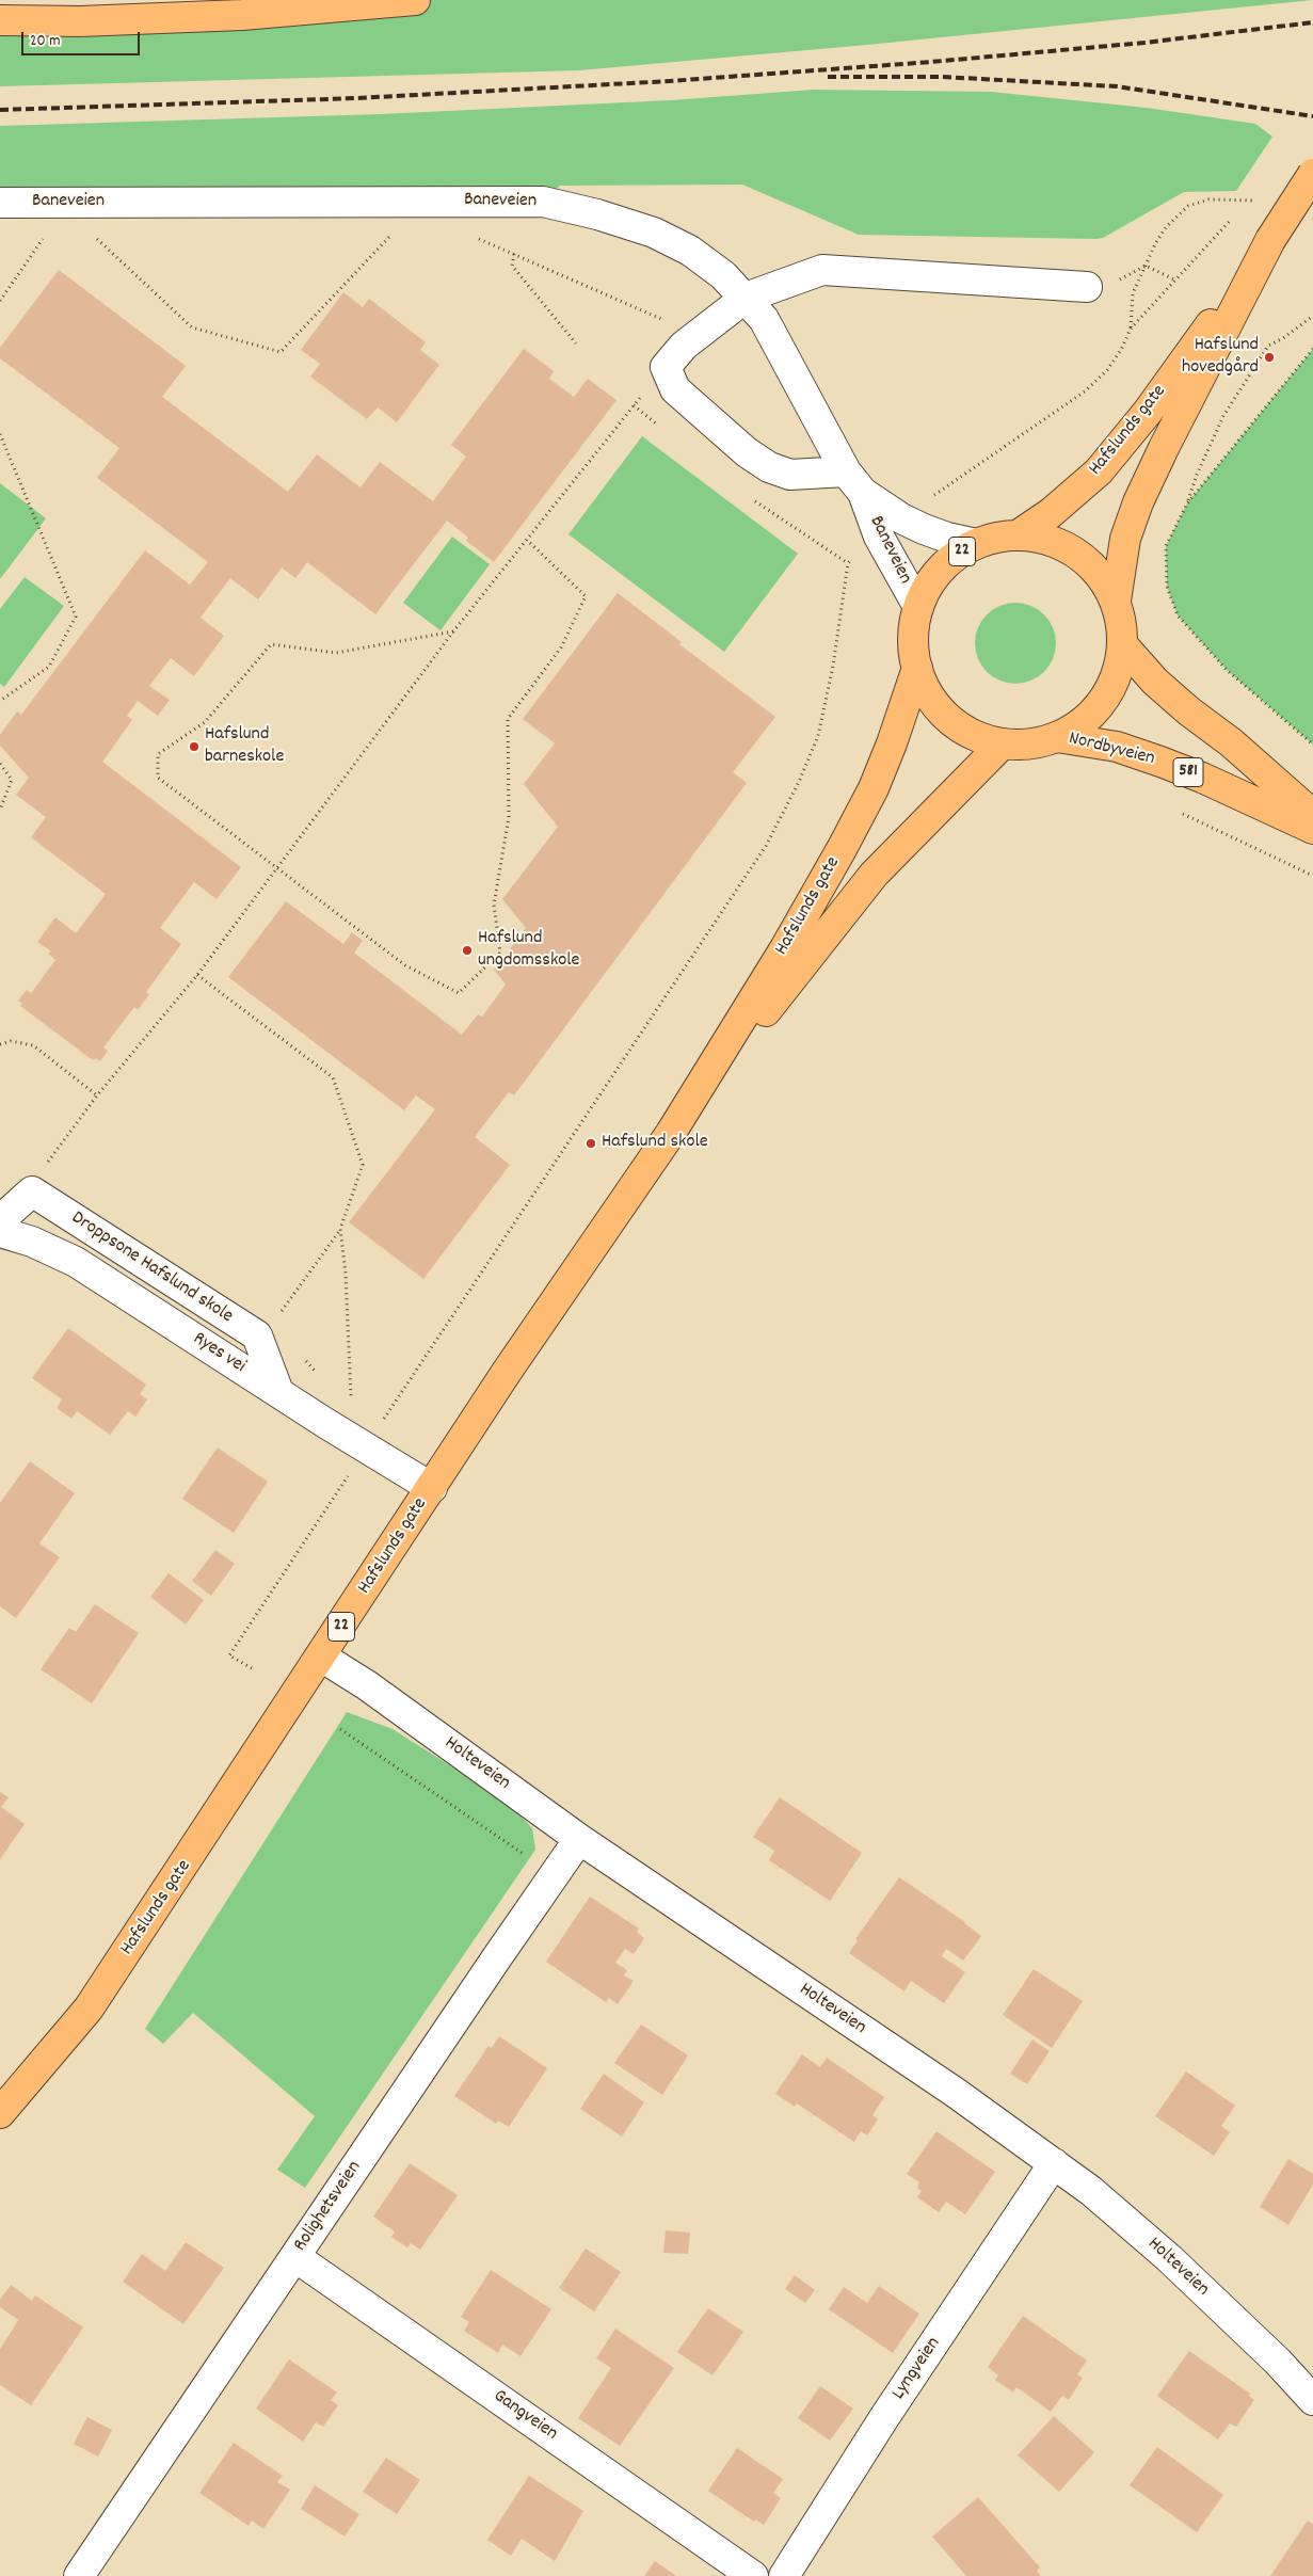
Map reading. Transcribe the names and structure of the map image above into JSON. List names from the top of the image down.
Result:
{
  "streets": {
    "main road": [
      "Hafslunds gate",
      "22",
      "Nordbyveien",
      "581"
    ],
    "street": [
      "Baneveien",
      "Droppsone Hafslund skole",
      "Ryes vei",
      "Holteveien",
      "Rolighetsveien",
      "Lyngveien",
      "Gangveien"
    ]
  },
  "crossings": [
    ["Baneveien", "22"],
    ["Hafslunds gate", "22"],
    ["Hafslunds gate", "Ryes vei"],
    ["Hafslunds gate", "Holteveien"],
    ["22", "Nordbyveien"],
    ["Holteveien", "Rolighetsveien"],
    ["Holteveien", "Lyngveien"],
    ["Rolighetsveien", "Gangveien"]
  ],
  "places": [
    "Hafslund hovedgård",
    "Hafslund barneskole",
    "Hafslund ungdomsskole",
    "Hafslund skole"
  ],
  "scale_bar": "20 m"
}
